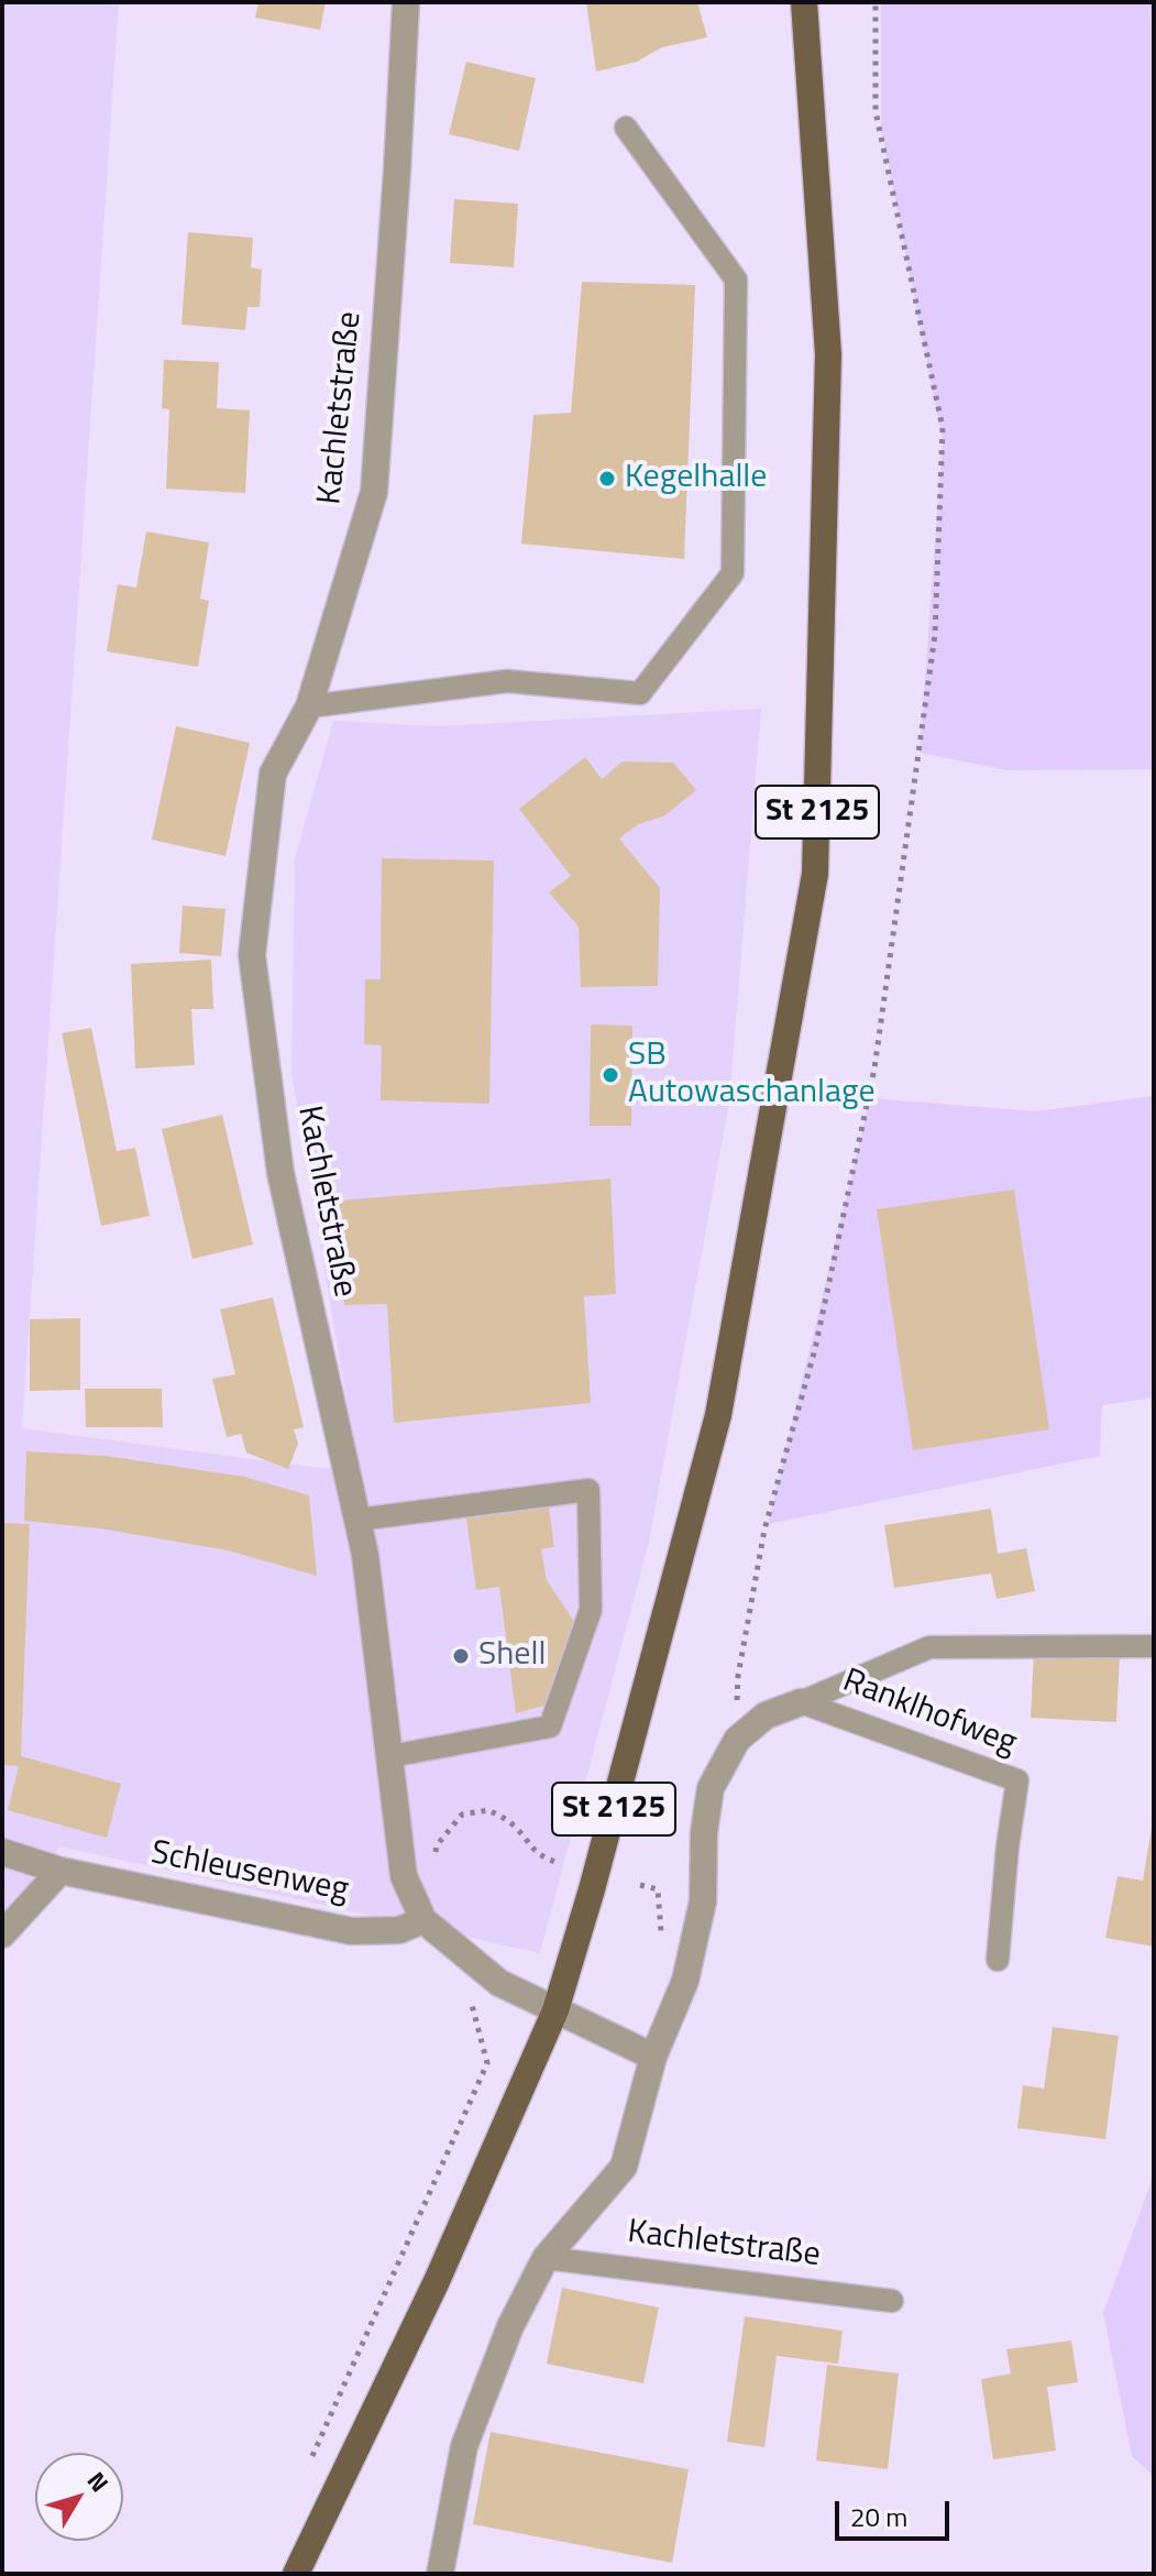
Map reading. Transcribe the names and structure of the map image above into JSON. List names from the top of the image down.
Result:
{
  "streets": {
    "main road": ["St 2125"],
    "street": ["Kachletstraße", "Ranklhofweg", "Schleusenweg"]
  },
  "crossings": [
    ["Kachletstraße", "St 2125"],
    ["Kachletstraße", "Ranklhofweg"],
    ["Kachletstraße", "Schleusenweg"]
  ],
  "places": ["Kegelhalle", "SB Autowaschanlage", "Shell"],
  "scale_bar": "20 m",
  "north": "top right"
}
